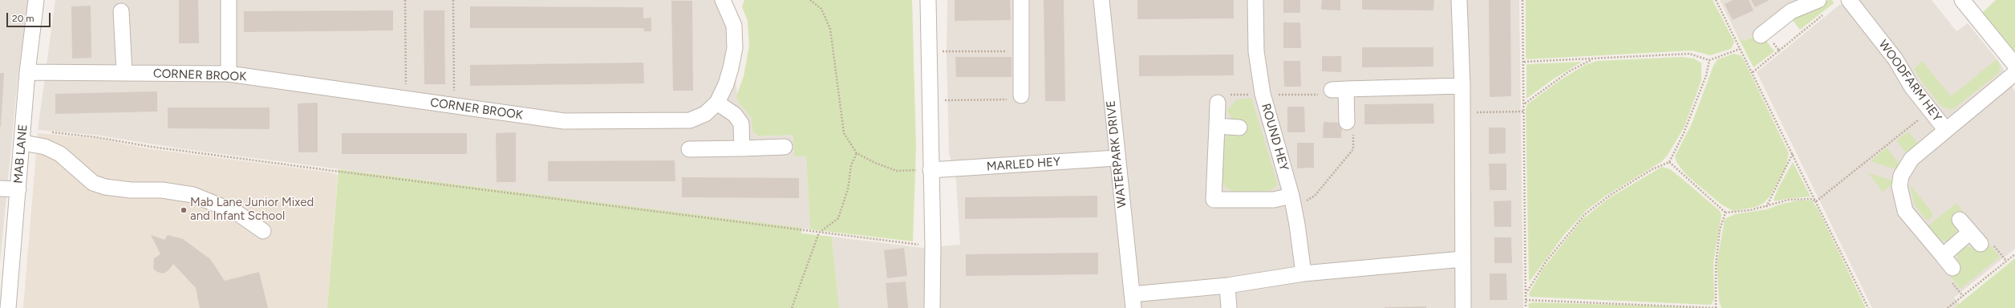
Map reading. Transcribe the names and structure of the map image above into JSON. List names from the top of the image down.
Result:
{
  "streets": {
    "street": [
      "CORNER BROOK",
      "WOODFARM HEY",
      "ROUND HEY",
      "MAB LANE",
      "WATERPARK DRIVE",
      "MARLED HEY"
    ]
  },
  "crossings": [
    ["CORNER BROOK", "MAB LANE"],
    ["WATERPARK DRIVE", "MARLED HEY"]
  ],
  "places": ["Mab Lane Junior Mixed and Infant School"],
  "scale_bar": "20 m"
}
